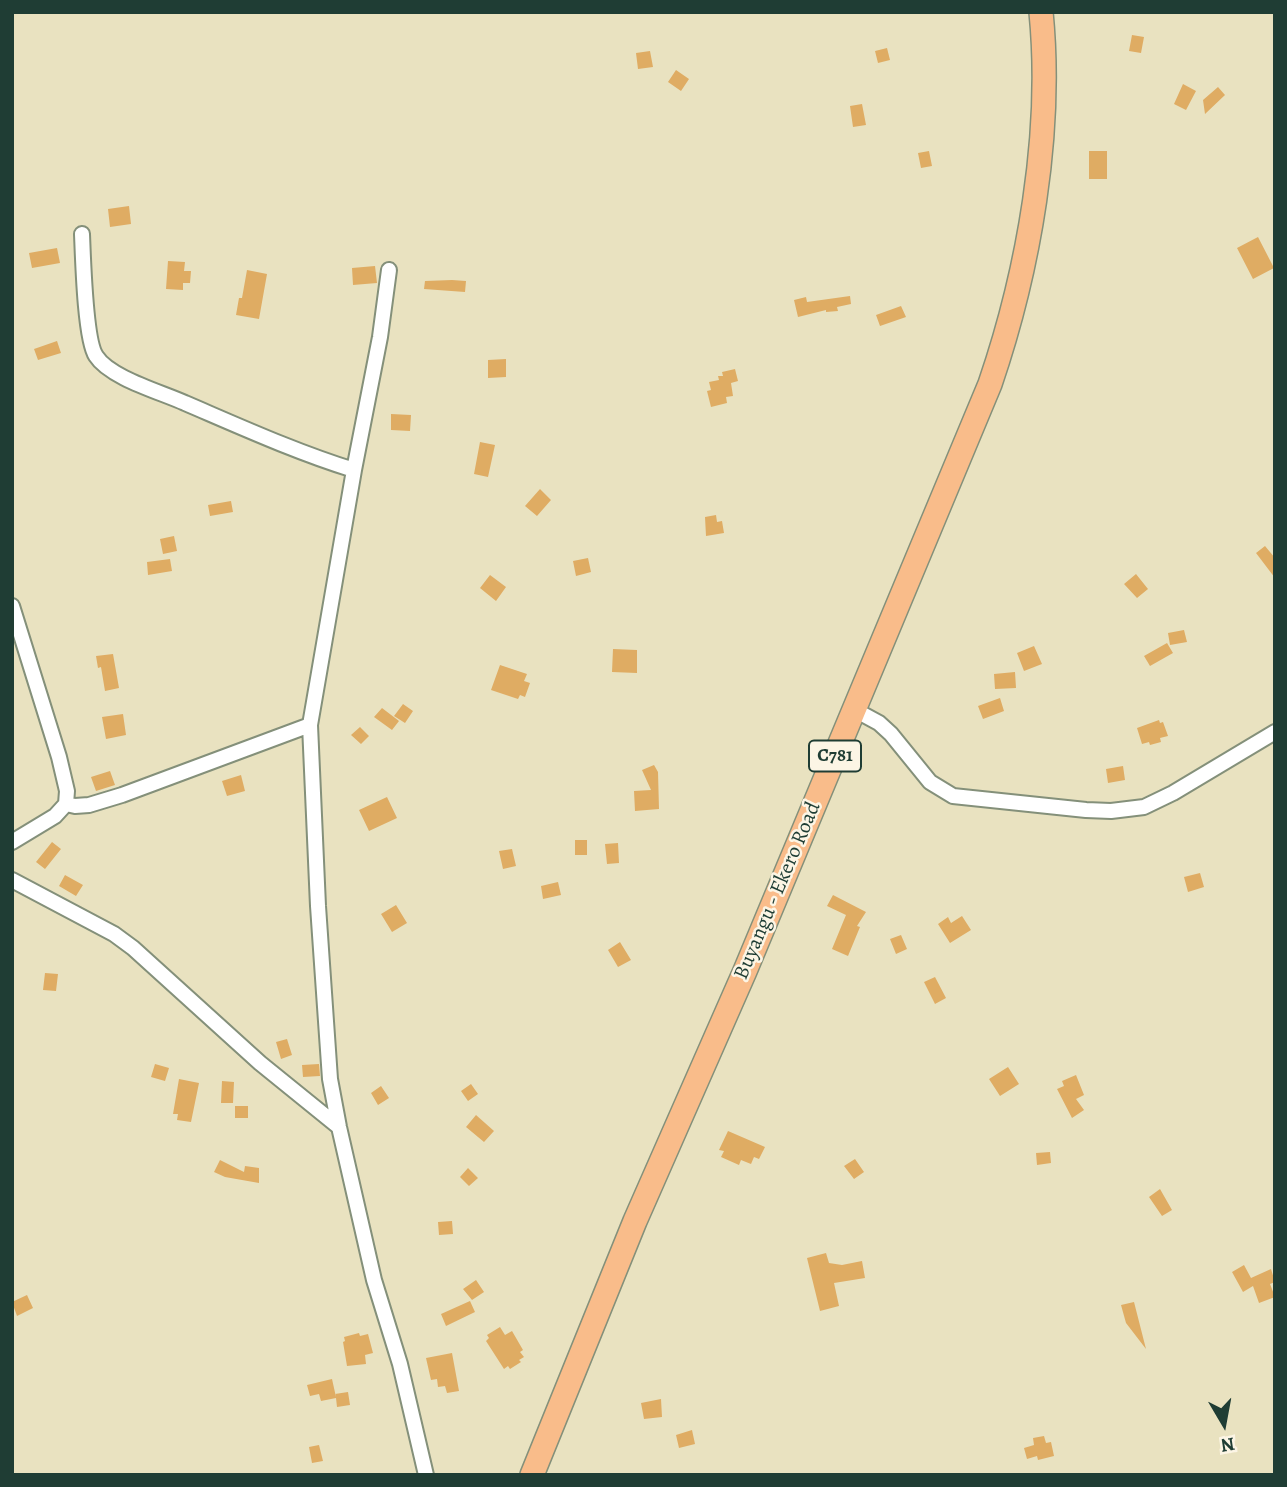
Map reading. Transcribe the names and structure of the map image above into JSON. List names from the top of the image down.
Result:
{
  "streets": {
    "main road": ["C781", "Buyangu - Ekero Road"]
  },
  "north": "bottom"
}
